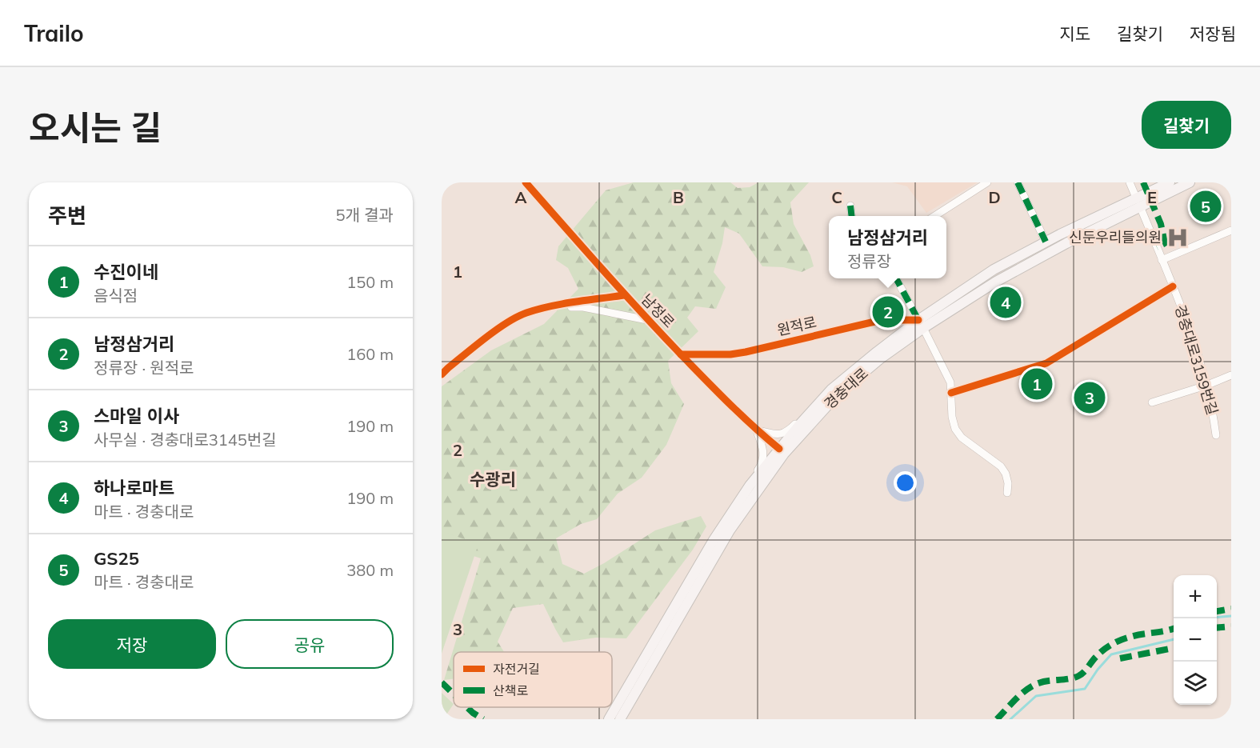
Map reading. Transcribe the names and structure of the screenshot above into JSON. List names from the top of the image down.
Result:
{
  "streets": {
    "main road": ["경충대로"],
    "street": ["남정로", "원적로", "경충대로3159번길"]
  },
  "crossings": [
    ["남정로", "원적로"],
    ["남정로", "경충대로"],
    ["원적로", "경충대로"],
    ["경충대로3159번길", "경충대로"]
  ],
  "districts": ["수광리"],
  "places": {
    "hospital": ["신둔우리들의원"]
  },
  "legend": ["자전거길", "산책로"],
  "page": {
    "header": "Trailo",
    "nav": ["지도", "길찾기", "저장됨"],
    "title": "오시는 길",
    "buttons": [
      "길찾기",
      ["저장", "공유"]
    ],
    "heading": ["주변", "5개 결과"],
    "pins": [
      "5",
      "4",
      "2",
      "1",
      "3"
    ],
    "popup": ["남정삼거리", "정류장"],
    "list": [
      {
        "mark": "1",
        "name": "수진이네",
        "note": "음식점",
        "value": "150 m"
      },
      {
        "mark": "2",
        "name": "남정삼거리",
        "note": "정류장 · 원적로",
        "value": "160 m"
      },
      {
        "mark": "3",
        "name": "스마일 이사",
        "note": "사무실 · 경충대로3145번길",
        "value": "190 m"
      },
      {
        "mark": "4",
        "name": "하나로마트",
        "note": "마트 · 경충대로",
        "value": "190 m"
      },
      {
        "mark": "5",
        "name": "GS25",
        "note": "마트 · 경충대로",
        "value": "380 m"
      }
    ],
    "map_buttons": ["+", "−"]
  },
  "grid": {
    "columns": [
      "A",
      "B",
      "C",
      "D",
      "E"
    ],
    "rows": ["1", "2", "3"]
  }
}
